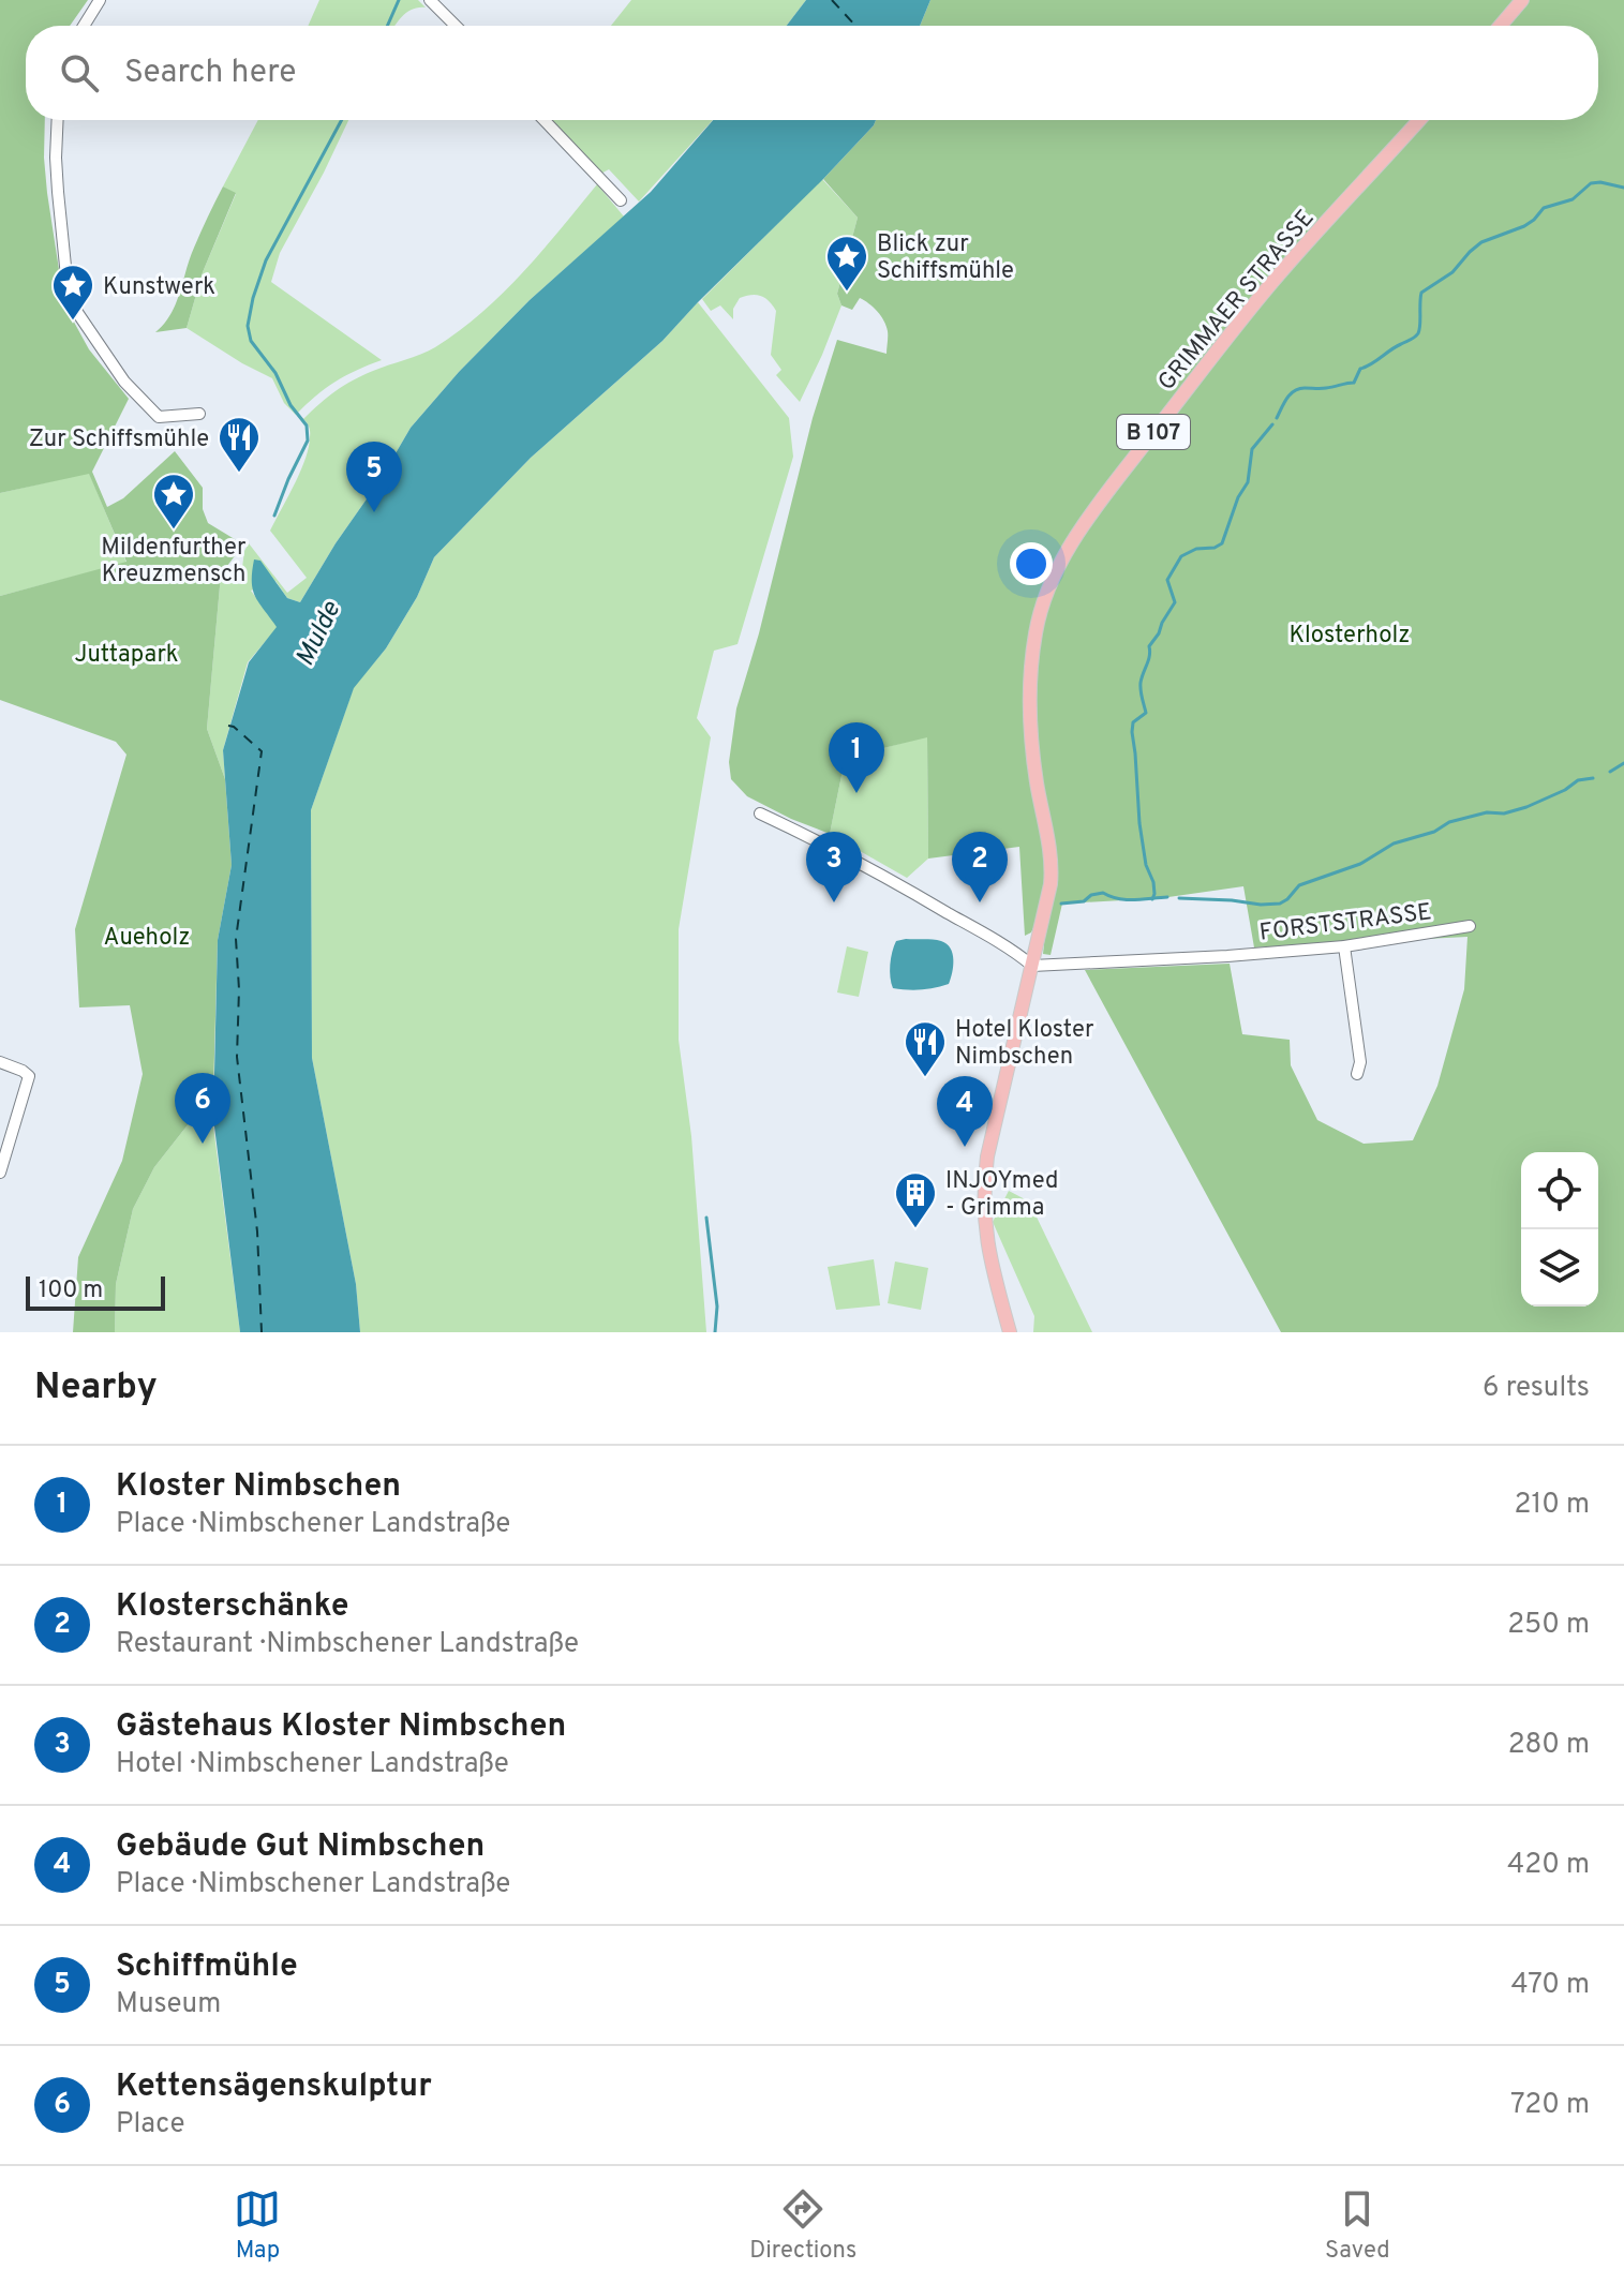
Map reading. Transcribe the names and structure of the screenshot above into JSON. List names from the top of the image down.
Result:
{
  "streets": {
    "main road": ["GRIMMAER STRASSE", "B 107"],
    "street": ["FORSTSTRASSE"]
  },
  "crossings": [
    ["GRIMMAER STRASSE", "B 107"],
    ["GRIMMAER STRASSE", "FORSTSTRASSE"],
    ["B 107", "FORSTSTRASSE"]
  ],
  "water": ["Mulde"],
  "parks": ["Klosterholz", "Juttapark", "Aueholz"],
  "places": {
    "place": ["Blick zur Schiffsmühle", "Kunstwerk", "Mildenfurther Kreuzmensch"],
    "restaurant": ["Zur Schiffsmühle", "Hotel Kloster Nimbschen"],
    "building": ["INJOYmed - Grimma"]
  },
  "scale_bar": "100 m",
  "page": {
    "search": "Search here",
    "pins": [
      "5",
      "1",
      "2",
      "3",
      "6",
      "4"
    ],
    "scale": "100 m",
    "heading": ["Nearby", "6 results"],
    "list": [
      {
        "mark": "1",
        "name": "Kloster Nimbschen",
        "note": "Place · Nimbschener Landstraße",
        "value": "210 m"
      },
      {
        "mark": "2",
        "name": "Klosterschänke",
        "note": "Restaurant · Nimbschener Landstraße",
        "value": "250 m"
      },
      {
        "mark": "3",
        "name": "Gästehaus Kloster Nimbschen",
        "note": "Hotel · Nimbschener Landstraße",
        "value": "280 m"
      },
      {
        "mark": "4",
        "name": "Gebäude Gut Nimbschen",
        "note": "Place · Nimbschener Landstraße",
        "value": "420 m"
      },
      {
        "mark": "5",
        "name": "Schiffmühle",
        "note": "Museum",
        "value": "470 m"
      },
      {
        "mark": "6",
        "name": "Kettensägenskulptur",
        "note": "Place",
        "value": "720 m"
      }
    ],
    "nav": ["Map", "Directions", "Saved"]
  }
}
